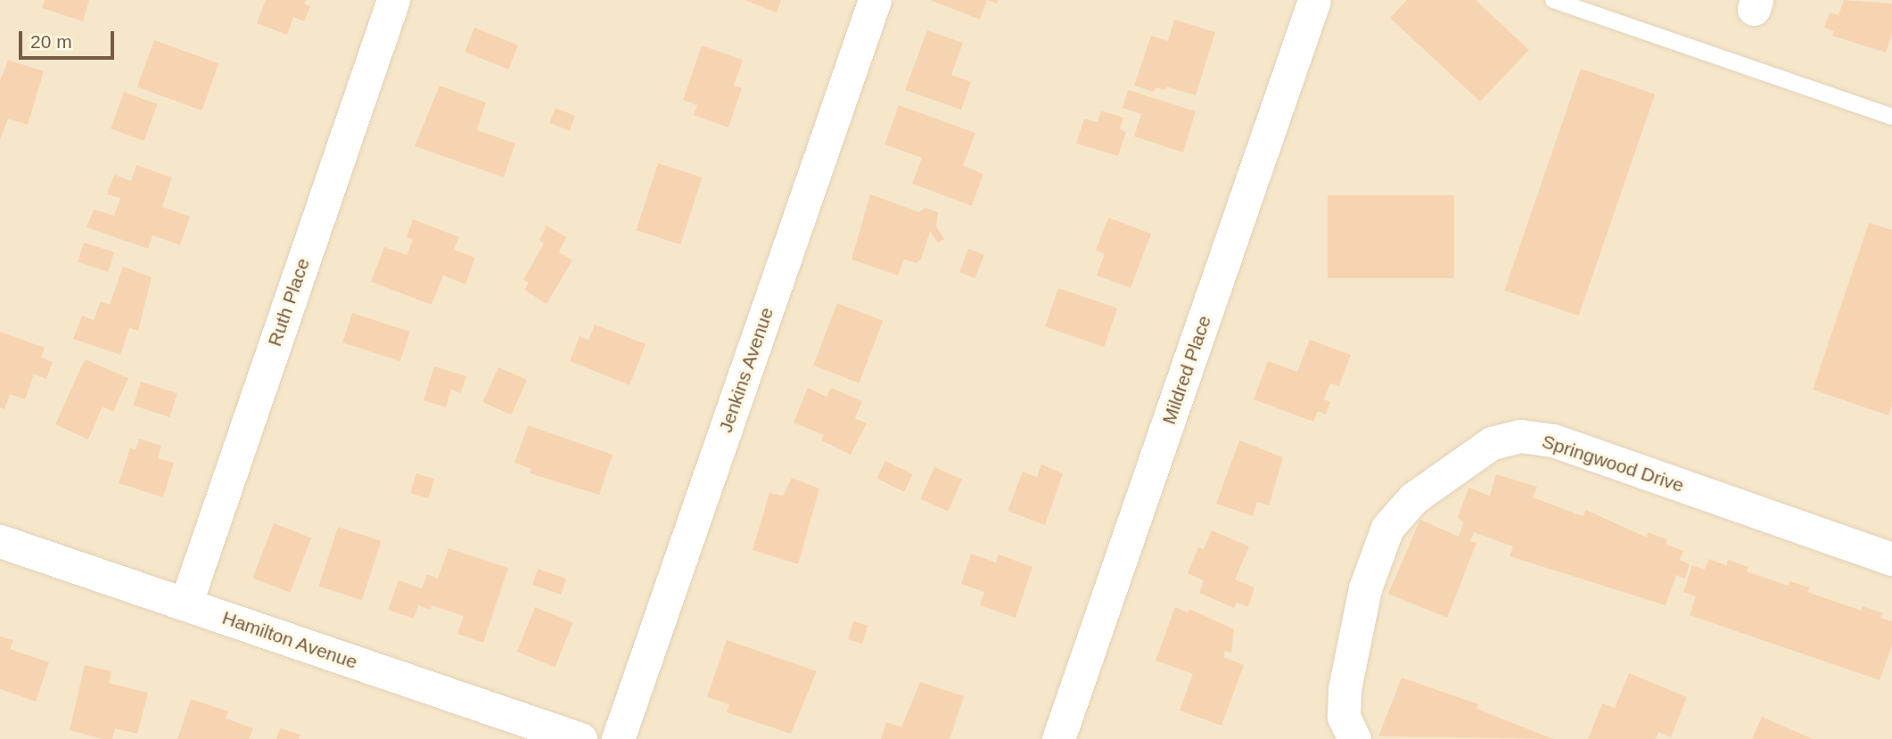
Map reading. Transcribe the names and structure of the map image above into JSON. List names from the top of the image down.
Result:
{
  "streets": {
    "street": [
      "Ruth Place",
      "Jenkins Avenue",
      "Mildred Place",
      "Springwood Drive",
      "Hamilton Avenue"
    ]
  },
  "crossings": [
    ["Ruth Place", "Hamilton Avenue"]
  ],
  "scale_bar": "20 m"
}
